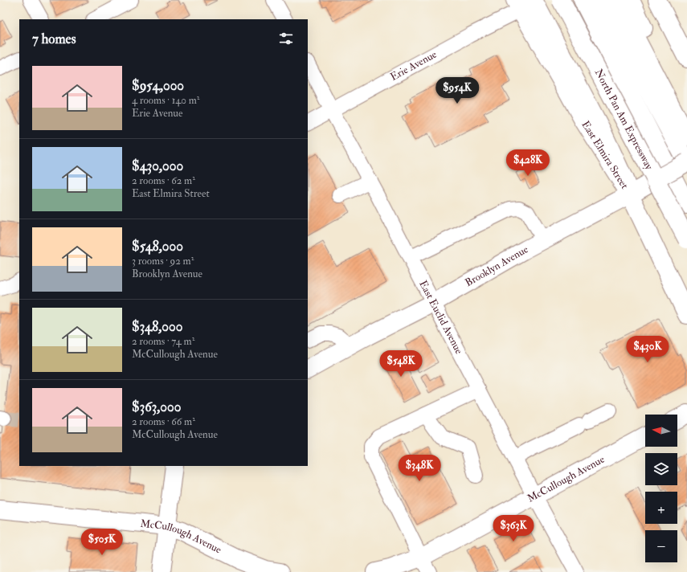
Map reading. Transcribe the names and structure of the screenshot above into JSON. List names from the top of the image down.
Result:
{
  "streets": {
    "main road": [
      "North Pan Am Expressway",
      "East Elmira Street",
      "Brooklyn Avenue",
      "McCullough Avenue"
    ],
    "street": ["Erie Avenue", "East Euclid Avenue"]
  },
  "crossings": [
    ["Erie Avenue", "East Elmira Street"],
    ["Erie Avenue", "East Euclid Avenue"],
    ["East Elmira Street", "Brooklyn Avenue"],
    ["Brooklyn Avenue", "East Euclid Avenue"],
    ["East Euclid Avenue", "McCullough Avenue"]
  ],
  "north": "left",
  "page": {
    "heading": "7 homes",
    "list": [
      {
        "name": "$954,000",
        "note": "4 rooms · 140 m² · Erie Avenue"
      },
      {
        "name": "$430,000",
        "note": "2 rooms · 62 m² · East Elmira Street"
      },
      {
        "name": "$548,000",
        "note": "3 rooms · 92 m² · Brooklyn Avenue"
      },
      {
        "name": "$348,000",
        "note": "2 rooms · 74 m² · McCullough Avenue"
      },
      {
        "name": "$363,000",
        "note": "2 rooms · 66 m² · McCullough Avenue"
      }
    ],
    "price": [
      "$954K",
      "$428K",
      "$430K",
      "$548K",
      "$348K",
      "$363K",
      "$505K"
    ],
    "map_buttons": ["+", "−"]
  }
}
